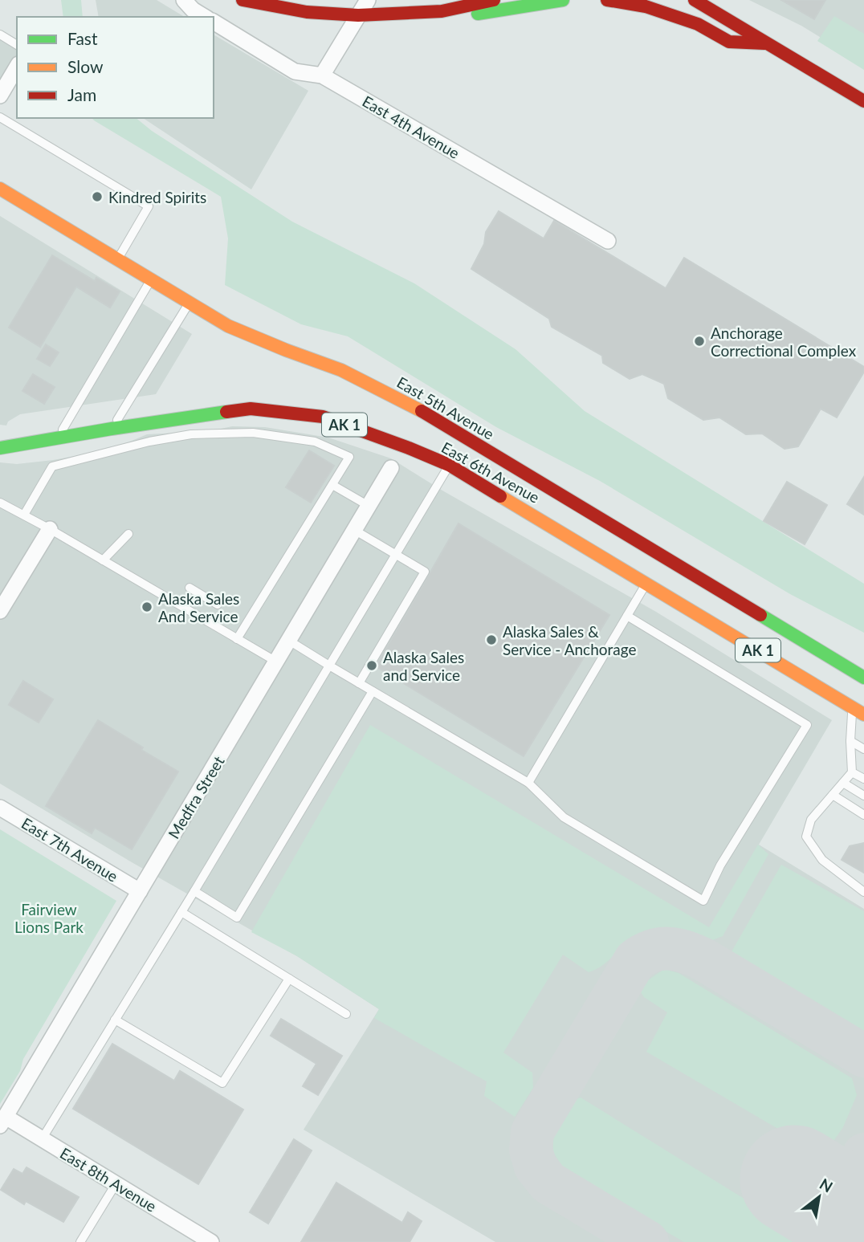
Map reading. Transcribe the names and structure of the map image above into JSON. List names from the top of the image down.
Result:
{
  "streets": {
    "main road": ["East 5th Avenue", "AK 1", "East 6th Avenue"],
    "street": [
      "East 4th Avenue",
      "Medfra Street",
      "East 7th Avenue",
      "East 8th Avenue"
    ]
  },
  "crossings": [
    ["AK 1", "East 6th Avenue"],
    ["Medfra Street", "East 7th Avenue"],
    ["Medfra Street", "East 8th Avenue"]
  ],
  "parks": ["Fairview Lions Park"],
  "places": [
    "Kindred Spirits",
    "Anchorage Correctional Complex",
    "Alaska Sales And Service",
    "Alaska Sales & Service - Anchorage",
    "Alaska Sales and Service"
  ],
  "legend": ["Fast", "Slow", "Jam"],
  "north": "top right"
}
